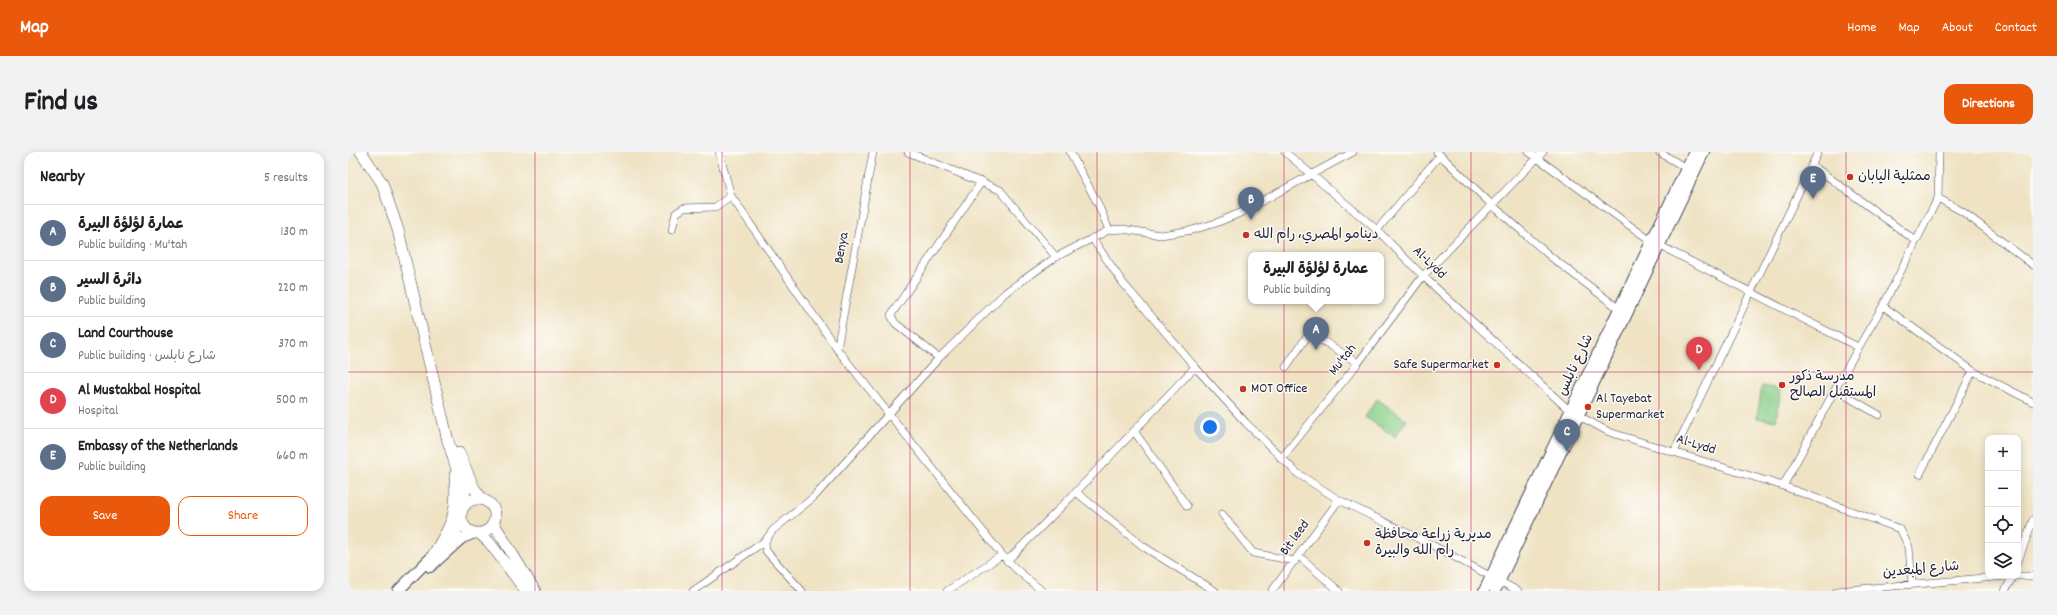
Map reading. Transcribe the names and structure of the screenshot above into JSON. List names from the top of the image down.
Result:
{
  "streets": {
    "main road": ["شارع نابلس"],
    "street": [
      "Benya",
      "Al-Lydd",
      "Mu'tah",
      "Bit leed",
      "شارع المبعدين"
    ]
  },
  "crossings": [
    ["Al-Lydd", "Mu'tah"],
    ["Al-Lydd", "شارع نابلس"],
    ["Al-Lydd", "شارع المبعدين"]
  ],
  "places": [
    "ممثلية اليابان",
    "دينامو المصري، رام الله",
    "Safe Supermarket",
    "مدرسة ذكور المستقبل الصالح",
    "MOT Office",
    "Al Tayebat Supermarket",
    "مديرية زراعة محافظة رام الله والبيرة"
  ],
  "page": {
    "header": "Map",
    "nav": [
      "Home",
      "Map",
      "About",
      "Contact"
    ],
    "title": "Find us",
    "buttons": [
      "Directions",
      ["Save", "Share"]
    ],
    "heading": ["Nearby", "5 results"],
    "pins": [
      "E",
      "B",
      "A",
      "D",
      "C"
    ],
    "list": [
      {
        "mark": "A",
        "name": "عمارة لؤلؤة البيرة",
        "note": "Public building · Mu'tah",
        "value": "130 m"
      },
      {
        "mark": "B",
        "name": "دائرة السير",
        "note": "Public building",
        "value": "220 m"
      },
      {
        "mark": "C",
        "name": "Land Courthouse",
        "note": "Public building · شارع نابلس",
        "value": "370 m"
      },
      {
        "mark": "D",
        "name": "Al Mustakbal Hospital",
        "note": "Hospital",
        "value": "500 m"
      },
      {
        "mark": "E",
        "name": "Embassy of the Netherlands",
        "note": "Public building",
        "value": "660 m"
      }
    ],
    "popup": ["عمارة لؤلؤة البيرة", "Public building"],
    "map_buttons": ["+", "−"]
  }
}
